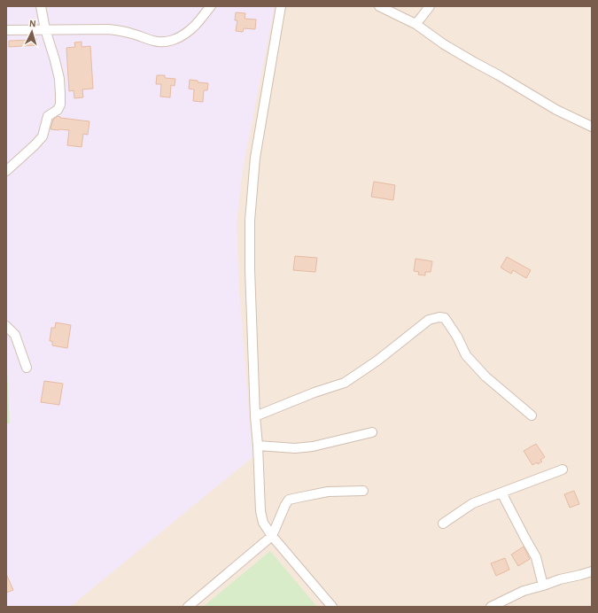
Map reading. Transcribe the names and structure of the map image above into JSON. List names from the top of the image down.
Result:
{
  "north": "top"
}
